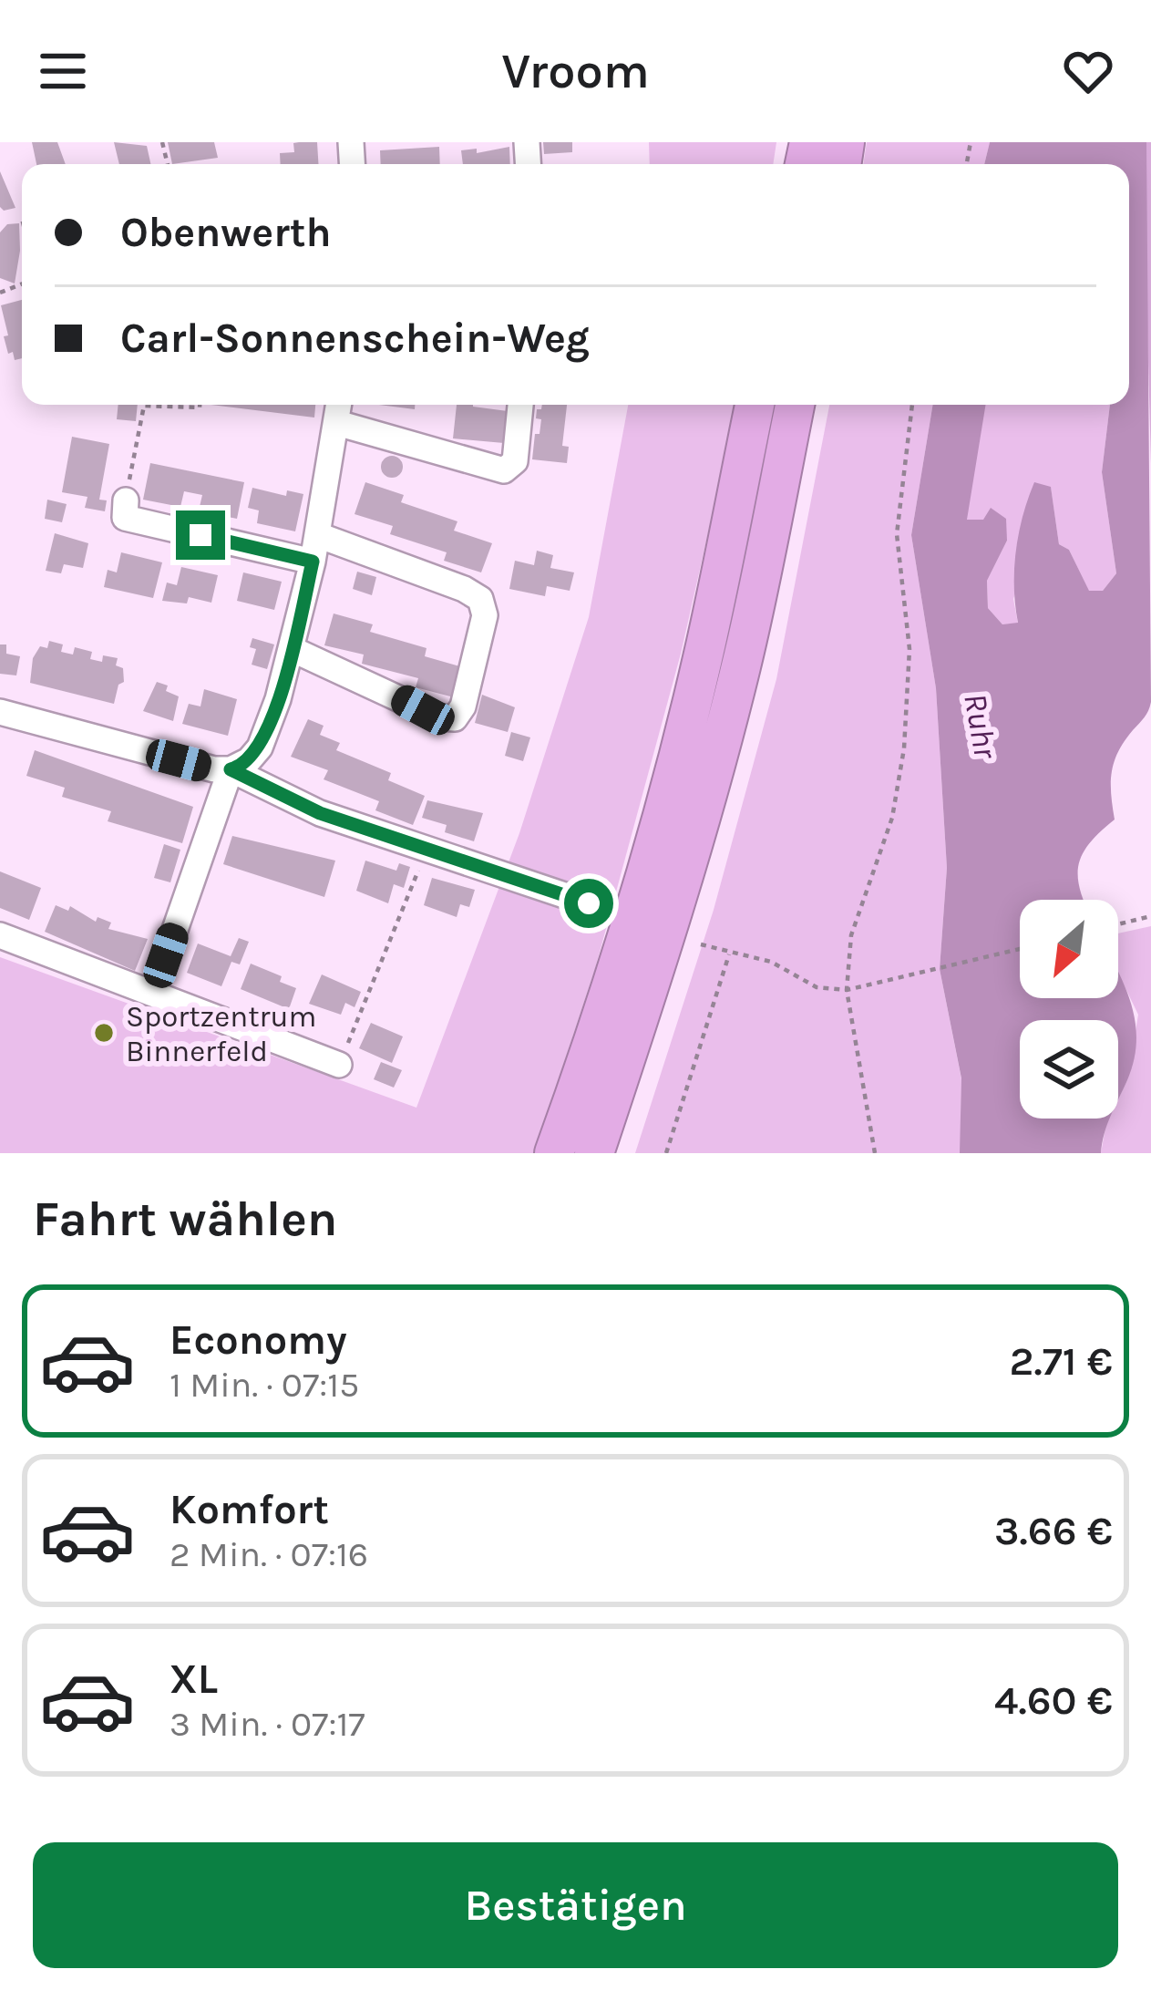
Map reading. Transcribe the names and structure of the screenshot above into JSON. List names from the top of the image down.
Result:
{
  "water": ["Ruhr"],
  "places": ["Sportzentrum Binnerfeld"],
  "north": "bottom left",
  "page": {
    "header": "Vroom",
    "banner": ["Obenwerth", "Carl-Sonnenschein-Weg"],
    "heading": "Fahrt wählen",
    "list": [
      {
        "name": "Economy",
        "note": "1 Min. · 07:15",
        "value": "2.71 €"
      },
      {
        "name": "Komfort",
        "note": "2 Min. · 07:16",
        "value": "3.66 €"
      },
      {
        "name": "XL",
        "note": "3 Min. · 07:17",
        "value": "4.60 €"
      }
    ],
    "buttons": "Bestätigen"
  }
}
